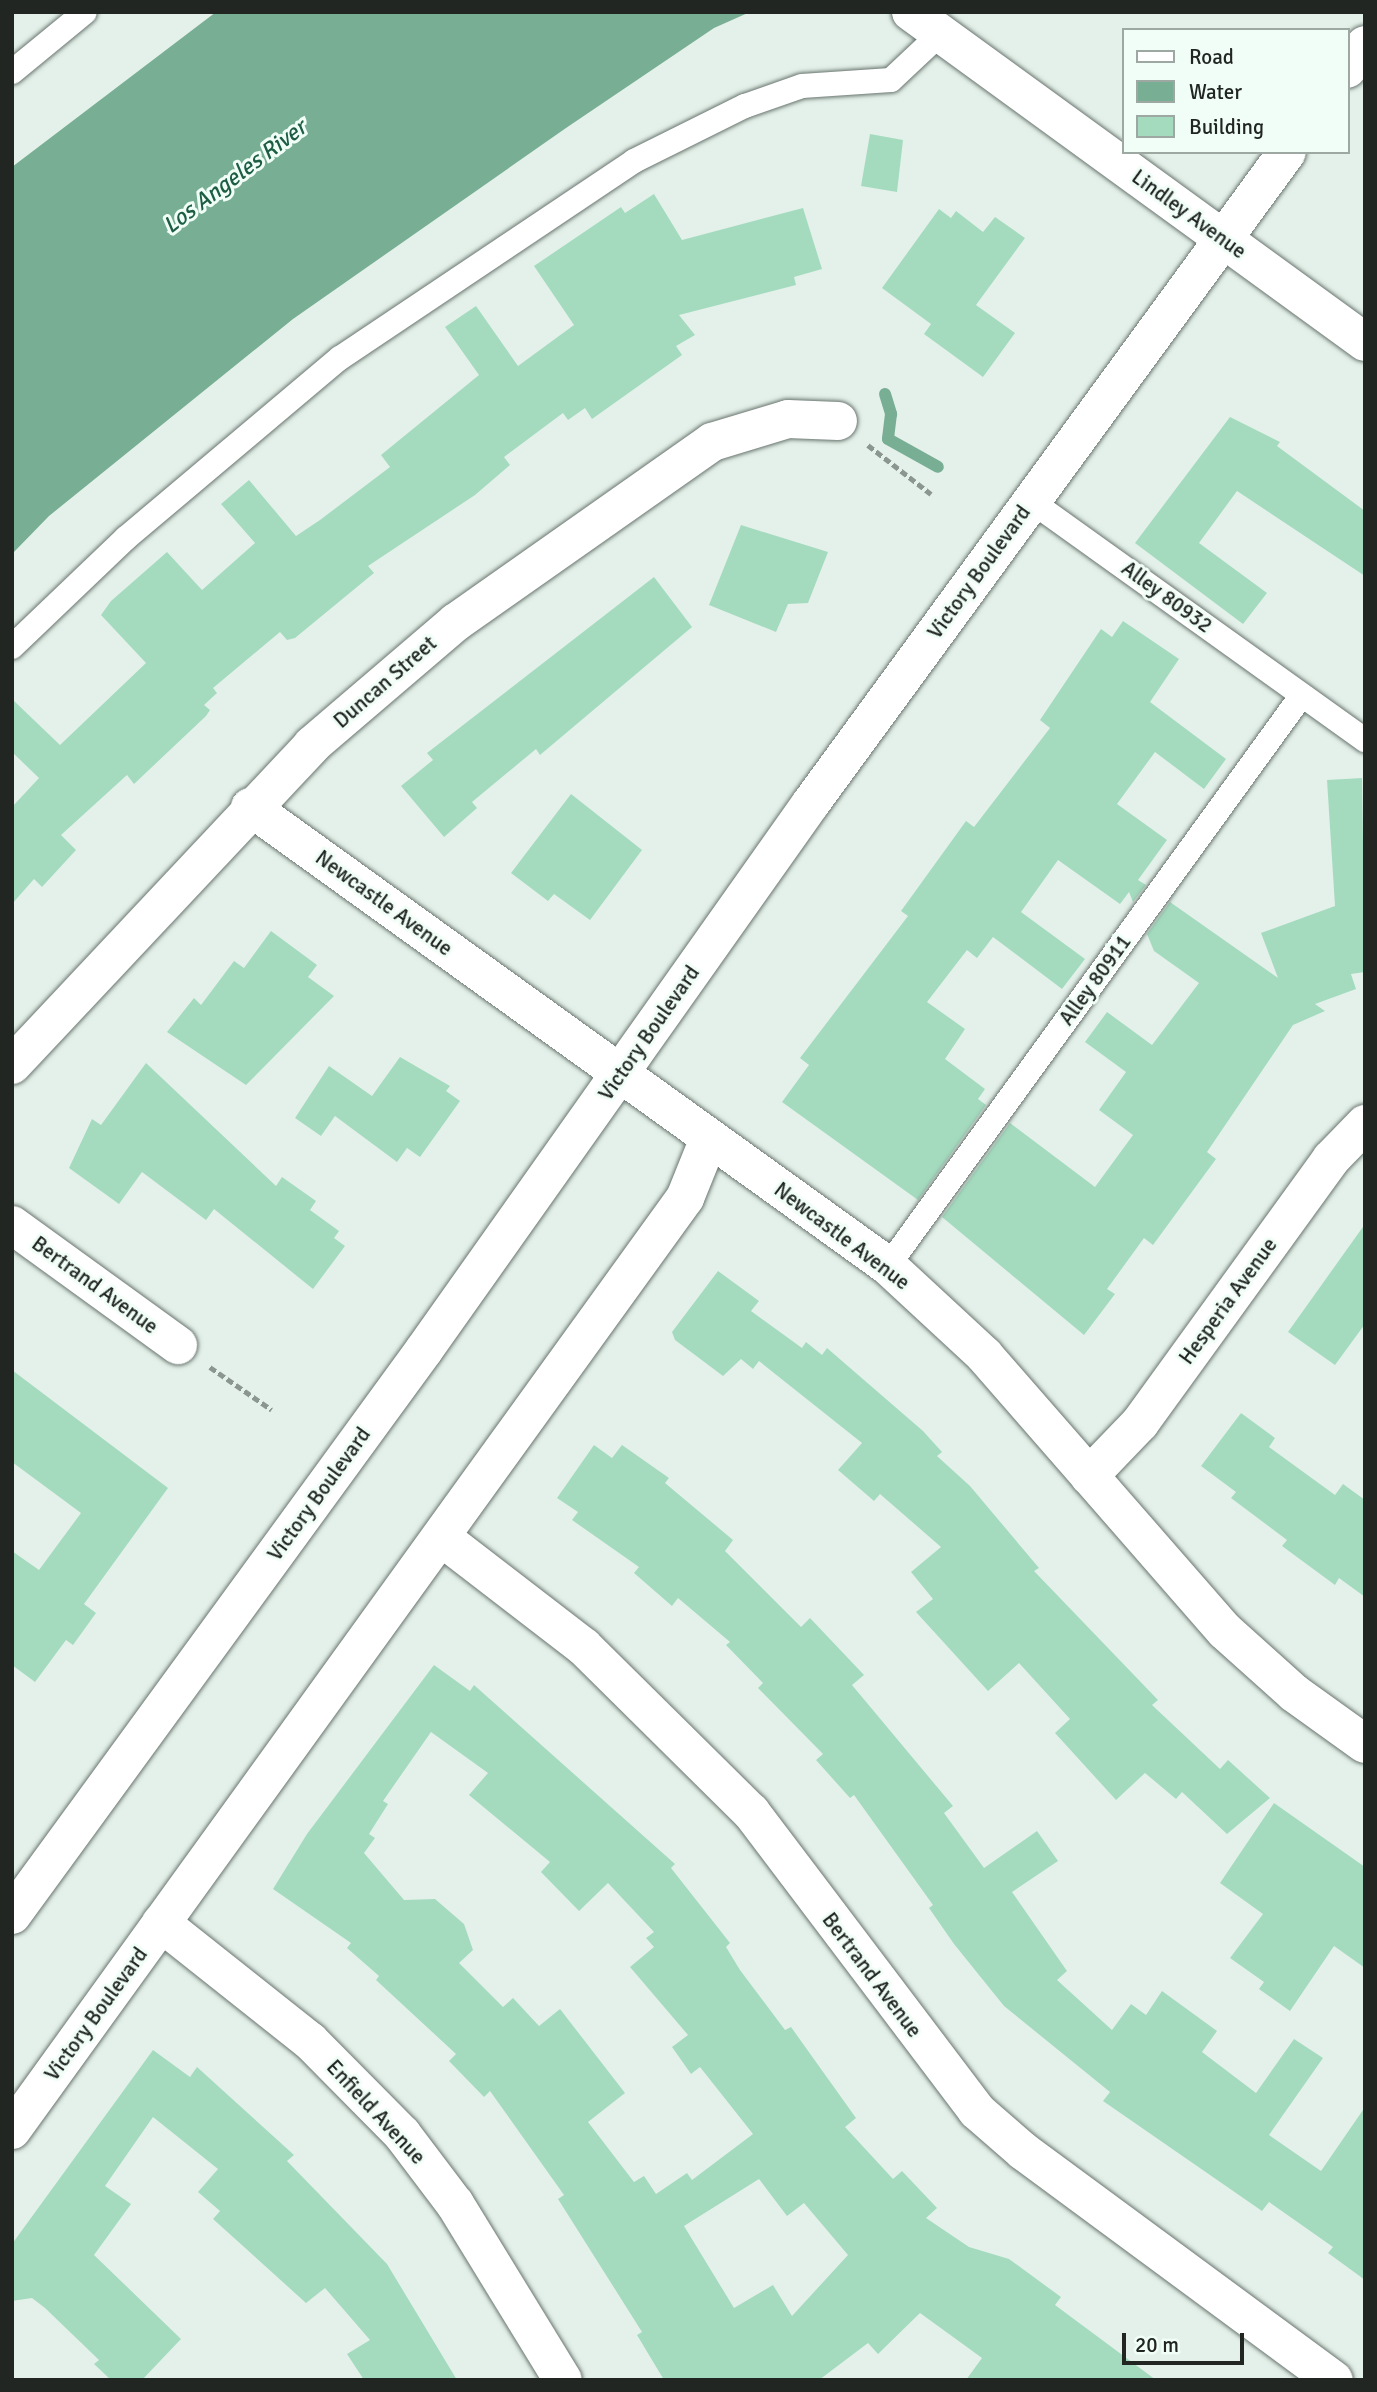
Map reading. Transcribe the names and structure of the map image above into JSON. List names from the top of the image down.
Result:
{
  "streets": {
    "street": [
      "Lindley Avenue",
      "Victory Boulevard",
      "Duncan Street",
      "Newcastle Avenue",
      "Bertrand Avenue",
      "Hesperia Avenue",
      "Enfield Avenue"
    ],
    "lane": ["Alley 80932", "Alley 80911"]
  },
  "crossings": [
    ["Lindley Avenue", "Victory Boulevard"],
    ["Victory Boulevard", "Alley 80932"],
    ["Victory Boulevard", "Newcastle Avenue"],
    ["Victory Boulevard", "Bertrand Avenue"],
    ["Victory Boulevard", "Enfield Avenue"],
    ["Alley 80932", "Alley 80911"],
    ["Duncan Street", "Newcastle Avenue"],
    ["Newcastle Avenue", "Alley 80911"],
    ["Newcastle Avenue", "Hesperia Avenue"]
  ],
  "water": ["Los Angeles River"],
  "legend": ["Road", "Water", "Building"],
  "scale_bar": "20 m"
}
